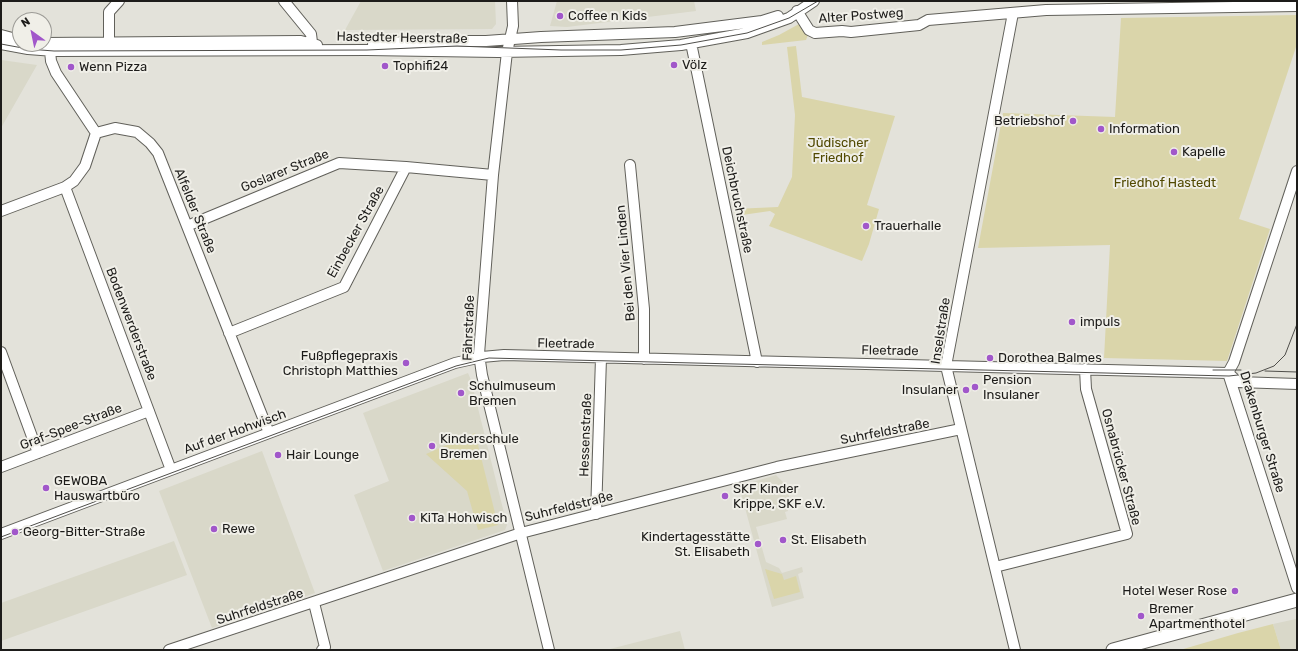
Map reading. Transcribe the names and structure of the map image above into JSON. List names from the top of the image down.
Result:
{
  "streets": {
    "street": [
      "Alter Postweg",
      "Hastedter Heerstraße",
      "Goslarer Straße",
      "Deichbruchstraße",
      "Alfelder Straße",
      "Einbecker Straße",
      "Bei den Vier Linden",
      "Bodenwerderstraße",
      "Fährstraße",
      "Inselstraße",
      "Fleetrade",
      "Graf-Spee-Straße",
      "Auf der Hohwisch",
      "Suhrfeldstraße",
      "Drakenburger Straße",
      "Hessenstraße",
      "Osnabrücker Straße"
    ]
  },
  "crossings": [
    ["Alter Postweg", "Hastedter Heerstraße"],
    ["Alter Postweg", "Inselstraße"],
    ["Hastedter Heerstraße", "Deichbruchstraße"],
    ["Hastedter Heerstraße", "Fährstraße"],
    ["Goslarer Straße", "Alfelder Straße"],
    ["Goslarer Straße", "Einbecker Straße"],
    ["Goslarer Straße", "Fährstraße"],
    ["Deichbruchstraße", "Fleetrade"],
    ["Alfelder Straße", "Einbecker Straße"],
    ["Alfelder Straße", "Auf der Hohwisch"],
    ["Bei den Vier Linden", "Fleetrade"],
    ["Bodenwerderstraße", "Graf-Spee-Straße"],
    ["Bodenwerderstraße", "Auf der Hohwisch"],
    ["Fährstraße", "Fleetrade"],
    ["Fährstraße", "Auf der Hohwisch"],
    ["Fährstraße", "Suhrfeldstraße"],
    ["Inselstraße", "Fleetrade"],
    ["Inselstraße", "Suhrfeldstraße"],
    ["Inselstraße", "Osnabrücker Straße"],
    ["Fleetrade", "Auf der Hohwisch"],
    ["Fleetrade", "Drakenburger Straße"],
    ["Fleetrade", "Hessenstraße"],
    ["Fleetrade", "Osnabrücker Straße"],
    ["Suhrfeldstraße", "Hessenstraße"]
  ],
  "parks": ["Jüdischer Friedhof", "Friedhof Hastedt"],
  "places": [
    "Coffee n Kids",
    "Völz",
    "Tophifi24",
    "Wenn Pizza",
    "Betriebshof",
    "Information",
    "Kapelle",
    "Trauerhalle",
    "impuls",
    "Dorothea Balmes",
    "Fußpflegepraxis Christoph Matthies",
    "Pension Insulaner",
    "Insulaner",
    "Schulmuseum Bremen",
    "Kinderschule Bremen",
    "Hair Lounge",
    "GEWOBA Hauswartbüro",
    "SKF Kinder Krippe, SKF e.V.",
    "KiTa Hohwisch",
    "Rewe",
    "Georg-Bitter-Straße",
    "St. Elisabeth",
    "Kindertagesstätte St. Elisabeth",
    "Hotel Weser Rose",
    "Bremer Apartmenthotel"
  ],
  "north": "top left"
}
